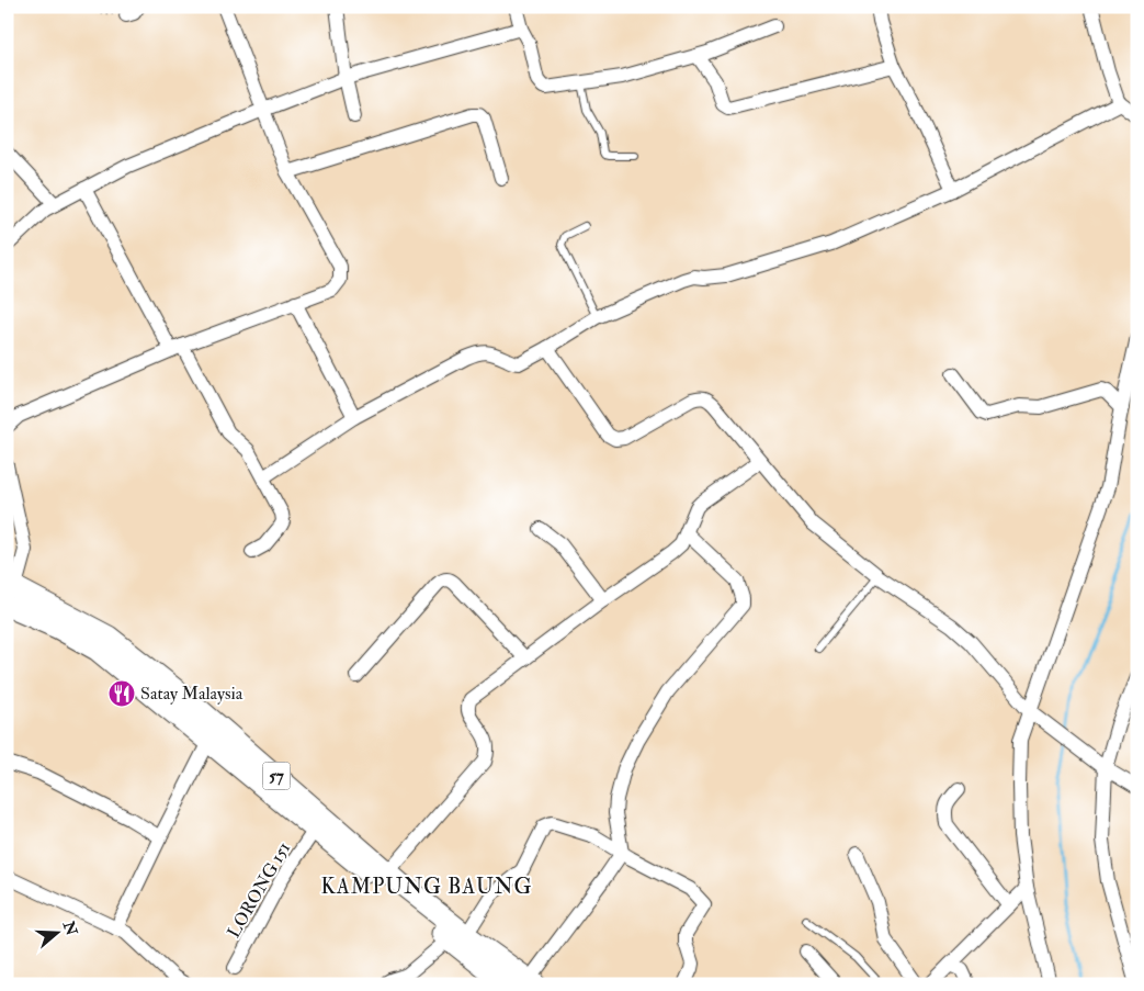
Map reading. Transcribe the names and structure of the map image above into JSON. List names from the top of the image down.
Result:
{
  "streets": {
    "main road": ["57"],
    "street": ["LORONG 151"]
  },
  "crossings": [
    ["57", "LORONG 151"]
  ],
  "districts": ["KAMPUNG BAUNG"],
  "places": {
    "restaurant": ["Satay Malaysia"]
  },
  "north": "right"
}
